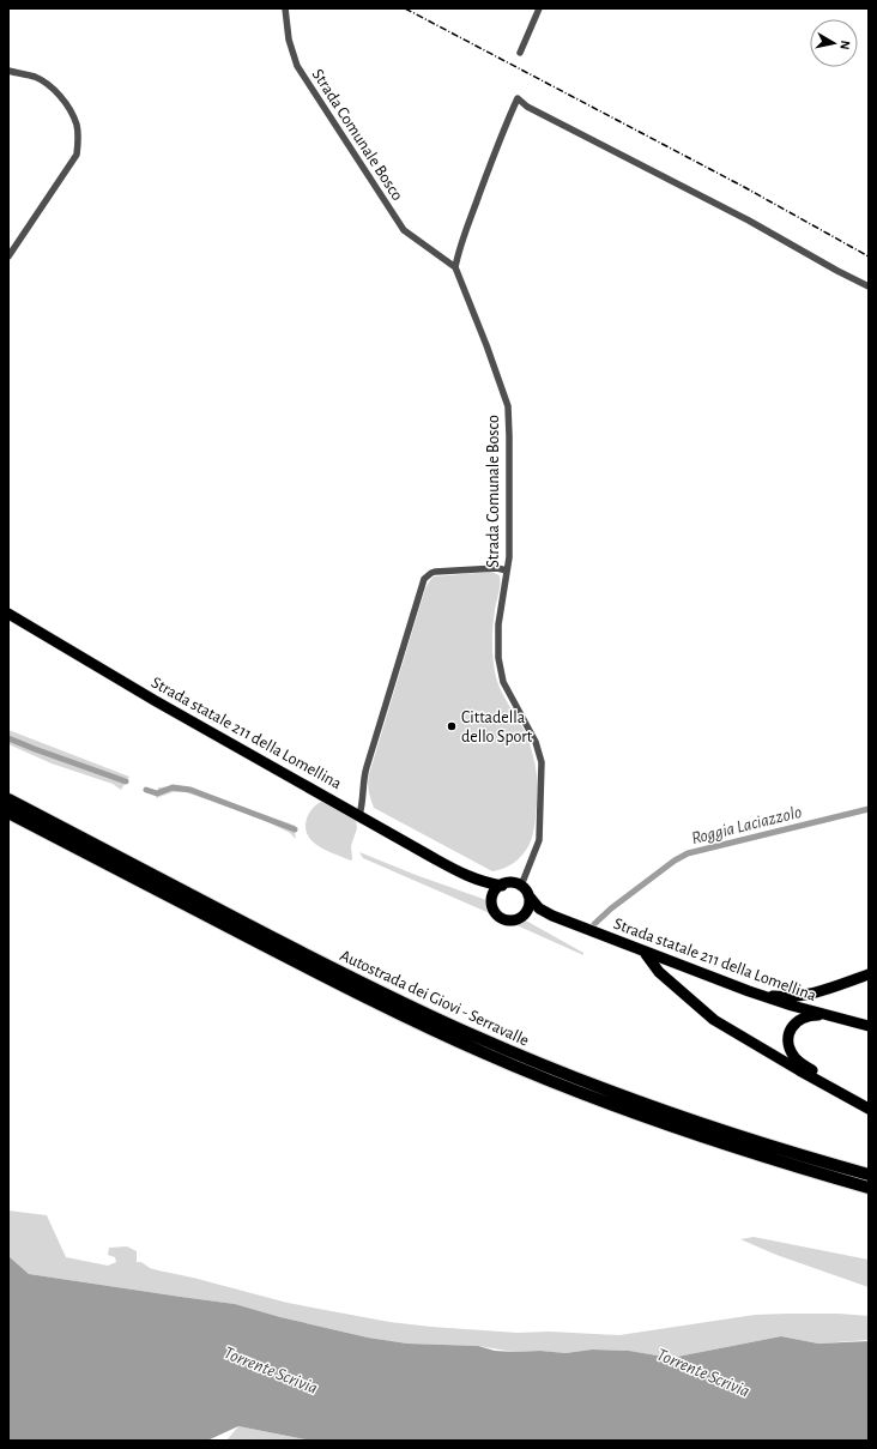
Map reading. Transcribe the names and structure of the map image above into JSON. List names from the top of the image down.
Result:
{
  "streets": {
    "highway": ["Autostrada dei Giovi - Serravalle"],
    "main road": ["Strada statale 211 della Lomellina"],
    "street": ["Strada Comunale Bosco"]
  },
  "crossings": [
    ["Strada Comunale Bosco", "Strada statale 211 della Lomellina"]
  ],
  "water": ["Roggia Laciazzolo", "Torrente Scrivia"],
  "places": ["Cittadella dello Sport"],
  "north": "right"
}
